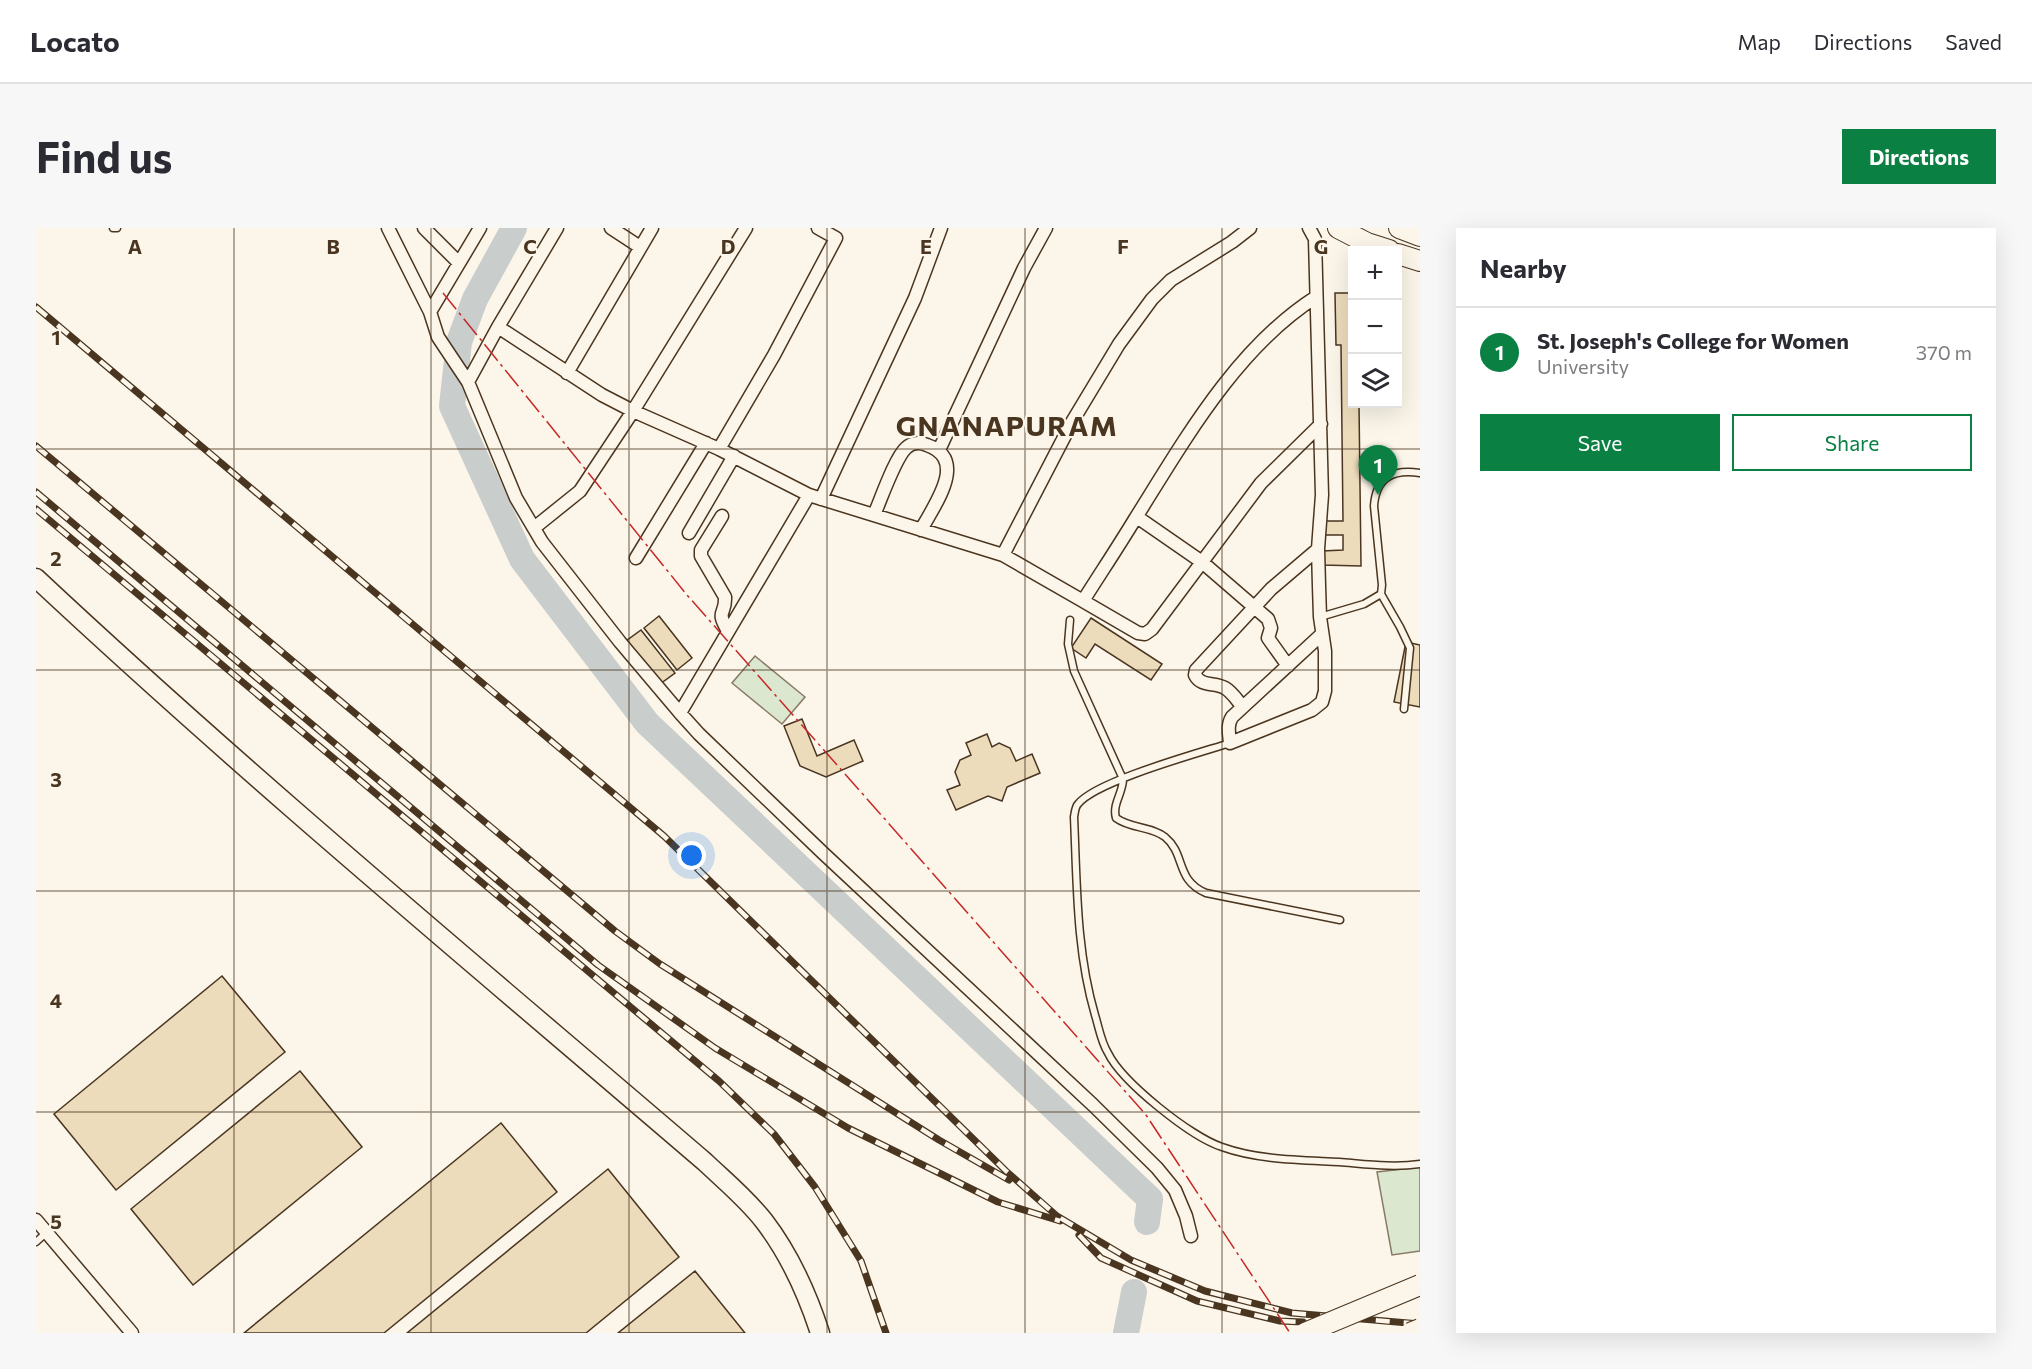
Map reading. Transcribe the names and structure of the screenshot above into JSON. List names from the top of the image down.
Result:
{
  "districts": ["GNANAPURAM"],
  "page": {
    "header": "Locato",
    "nav": ["Map", "Directions", "Saved"],
    "buttons": [
      "Directions",
      ["Save", "Share"]
    ],
    "title": "Find us",
    "heading": "Nearby",
    "map_buttons": ["+", "−"],
    "list": [
      {
        "mark": "1",
        "name": "St. Joseph's College for Women",
        "note": "University",
        "value": "370 m"
      }
    ],
    "pins": "1"
  },
  "grid": {
    "columns": [
      "A",
      "B",
      "C",
      "D",
      "E",
      "F",
      "G"
    ],
    "rows": [
      "1",
      "2",
      "3",
      "4",
      "5"
    ]
  }
}
